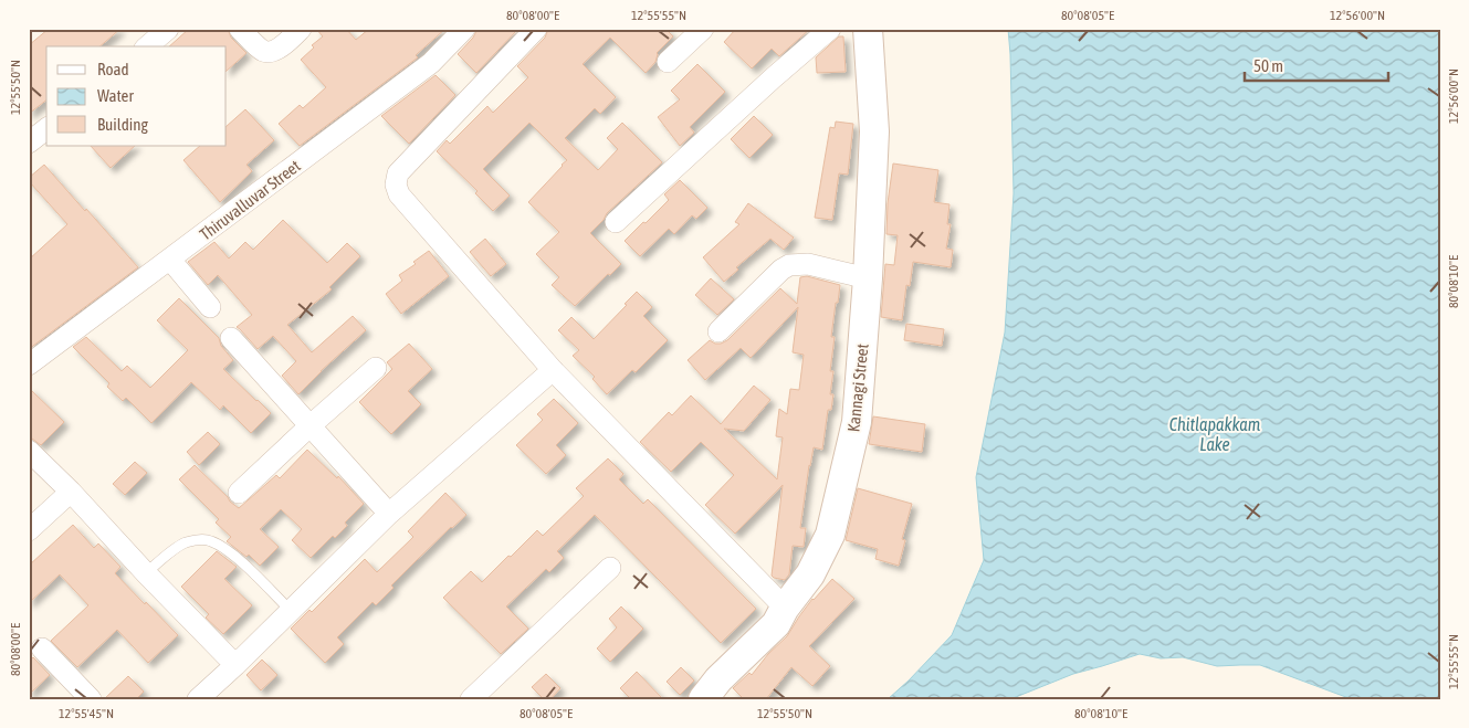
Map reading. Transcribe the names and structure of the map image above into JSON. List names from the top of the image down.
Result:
{
  "streets": {
    "street": ["Thiruvalluvar Street", "Kannagi Street"]
  },
  "water": ["Chitlapakkam Lake"],
  "legend": ["Road", "Water", "Building"],
  "scale_bar": "50 m",
  "coordinates": [
    "80°08'00\"E",
    "12°55'55\"N",
    "80°08'05\"E",
    "12°56'00\"N",
    "12°55'50\"N",
    "80°08'10\"E",
    "12°55'45\"N"
  ]
}
